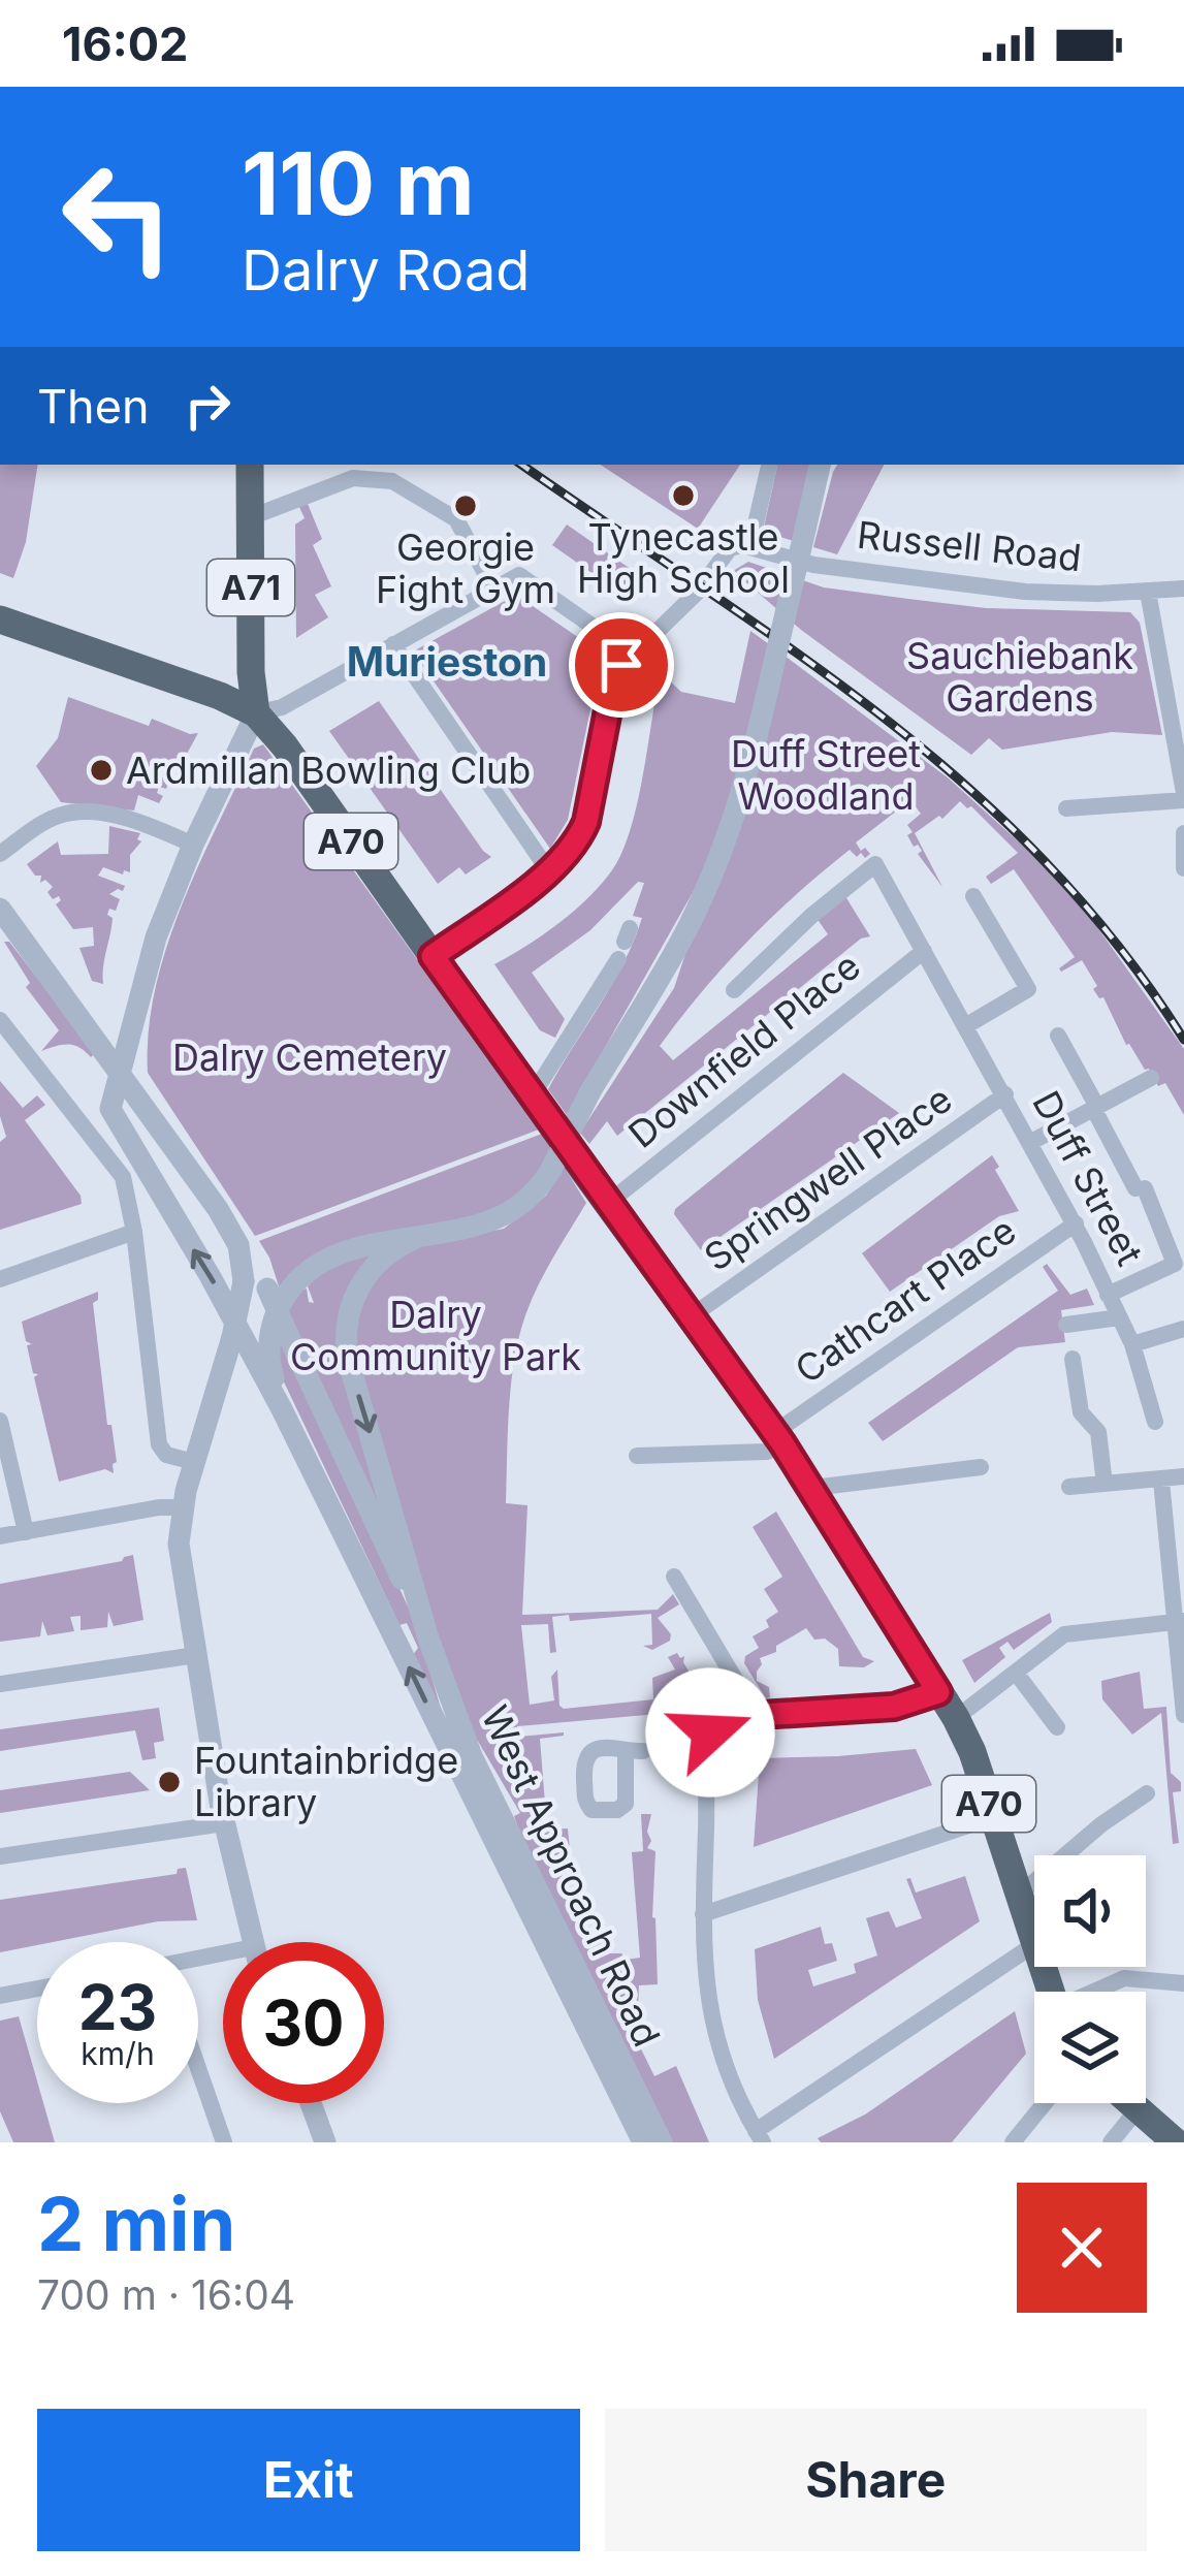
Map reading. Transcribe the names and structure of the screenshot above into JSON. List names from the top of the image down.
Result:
{
  "streets": {
    "main road": ["A71", "A70"],
    "street": [
      "Russell Road",
      "Downfield Place",
      "Springwell Place",
      "Duff Street",
      "Cathcart Place",
      "West Approach Road"
    ]
  },
  "crossings": [
    ["A71", "A70"],
    ["A71", "West Approach Road"],
    ["A70", "Downfield Place"],
    ["A70", "Springwell Place"],
    ["A70", "Cathcart Place"],
    ["A70", "West Approach Road"],
    ["Downfield Place", "Duff Street"],
    ["Springwell Place", "Duff Street"],
    ["Duff Street", "Cathcart Place"]
  ],
  "districts": ["Murieston"],
  "parks": [
    "Sauchiebank Gardens",
    "Duff Street Woodland",
    "Dalry Cemetery",
    "Dalry Community Park"
  ],
  "places": [
    "Tynecastle High School",
    "Georgie Fight Gym",
    "Ardmillan Bowling Club",
    "Fountainbridge Library"
  ],
  "page": {
    "status": "16:02",
    "turn": ["110 m", "Dalry Road"],
    "then": "Then",
    "speed": "23 km/h",
    "limit": "30",
    "heading": ["2 min", "700 m · 16:04"],
    "buttons": ["Exit", "Share"]
  }
}
